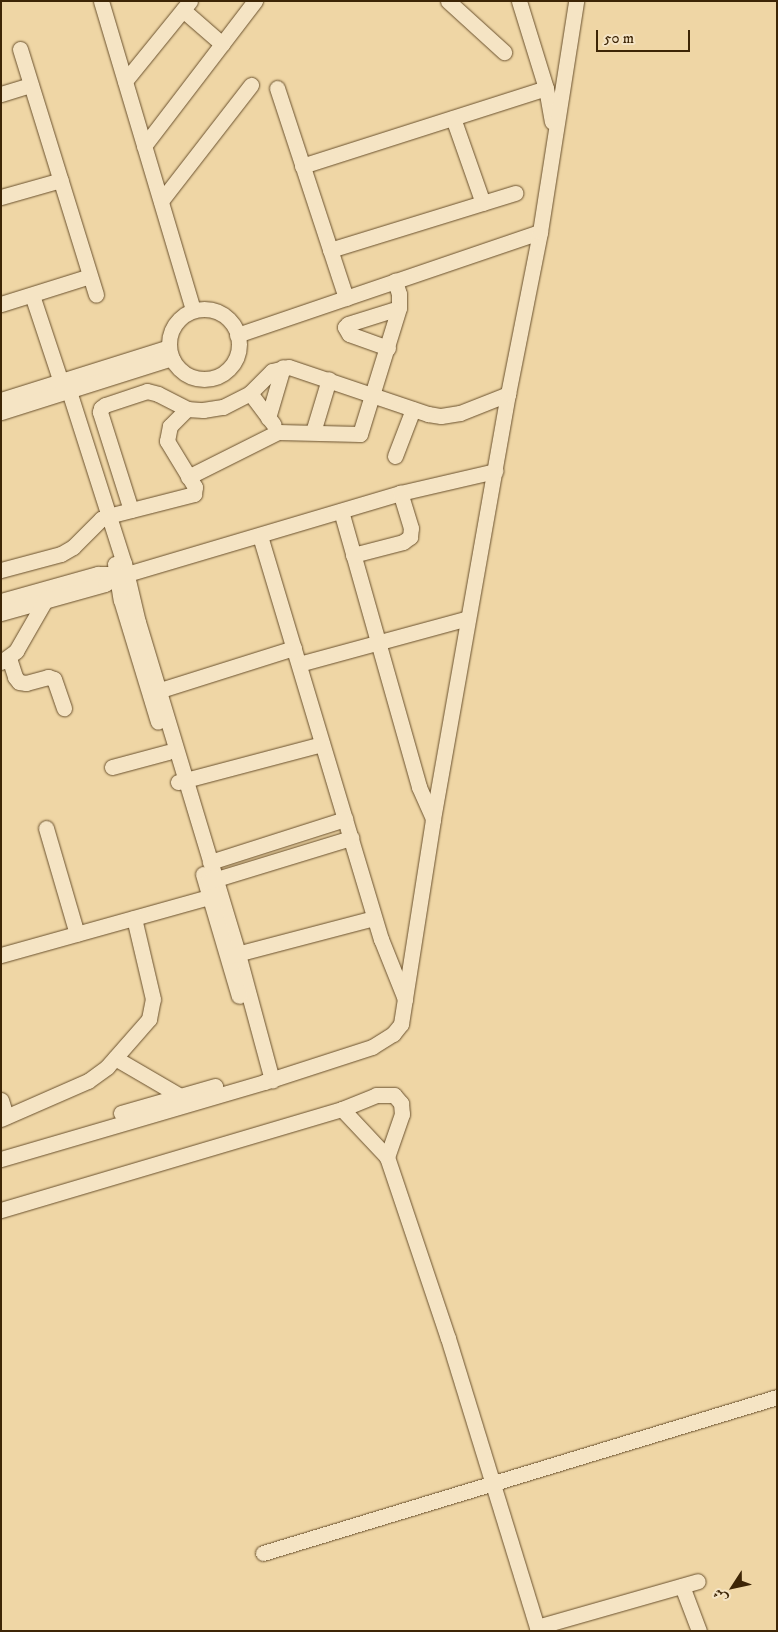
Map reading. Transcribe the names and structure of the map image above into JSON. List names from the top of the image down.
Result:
{
  "scale_bar": "50 m",
  "north": "bottom left"
}
